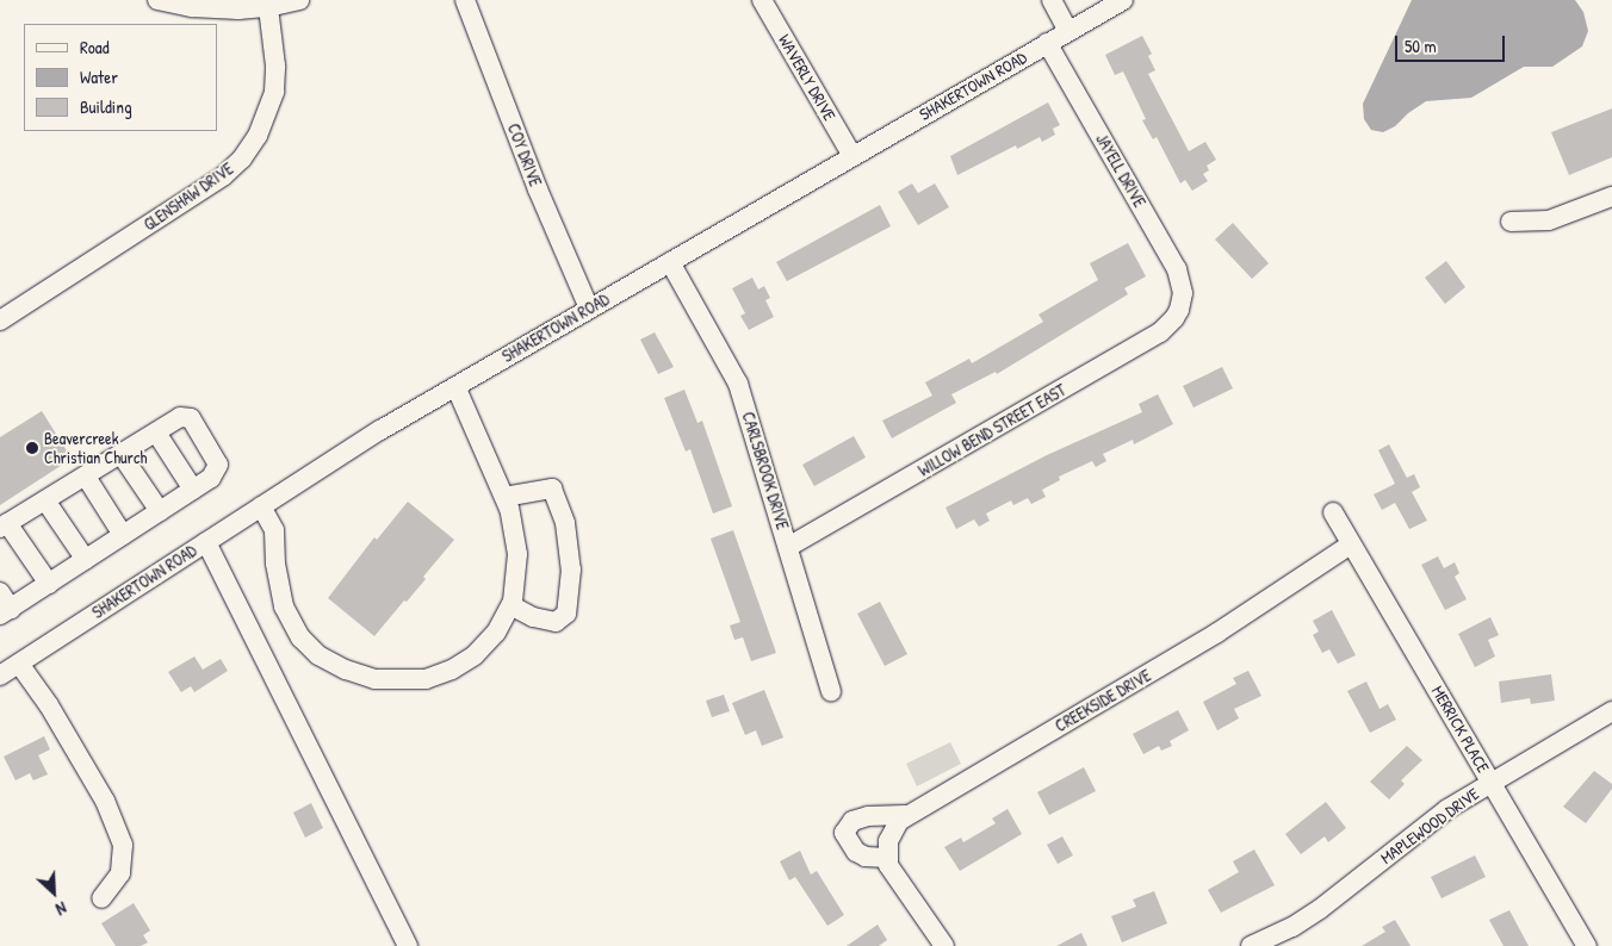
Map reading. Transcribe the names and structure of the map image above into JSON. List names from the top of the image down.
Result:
{
  "streets": {
    "street": [
      "WAVERLY DRIVE",
      "SHAKERTOWN ROAD",
      "COY DRIVE",
      "JAYELL DRIVE",
      "GLENSHAW DRIVE",
      "WILLOW BEND STREET EAST",
      "CARLSBROOK DRIVE",
      "CREEKSIDE DRIVE",
      "MERRICK PLACE",
      "MAPLEWOOD DRIVE"
    ]
  },
  "crossings": [
    ["WAVERLY DRIVE", "SHAKERTOWN ROAD"],
    ["SHAKERTOWN ROAD", "COY DRIVE"],
    ["SHAKERTOWN ROAD", "JAYELL DRIVE"],
    ["SHAKERTOWN ROAD", "CARLSBROOK DRIVE"],
    ["JAYELL DRIVE", "WILLOW BEND STREET EAST"],
    ["WILLOW BEND STREET EAST", "CARLSBROOK DRIVE"],
    ["CREEKSIDE DRIVE", "MERRICK PLACE"],
    ["MERRICK PLACE", "MAPLEWOOD DRIVE"]
  ],
  "places": ["Beavercreek Christian Church"],
  "legend": ["Road", "Water", "Building"],
  "scale_bar": "50 m",
  "north": "bottom right"
}
